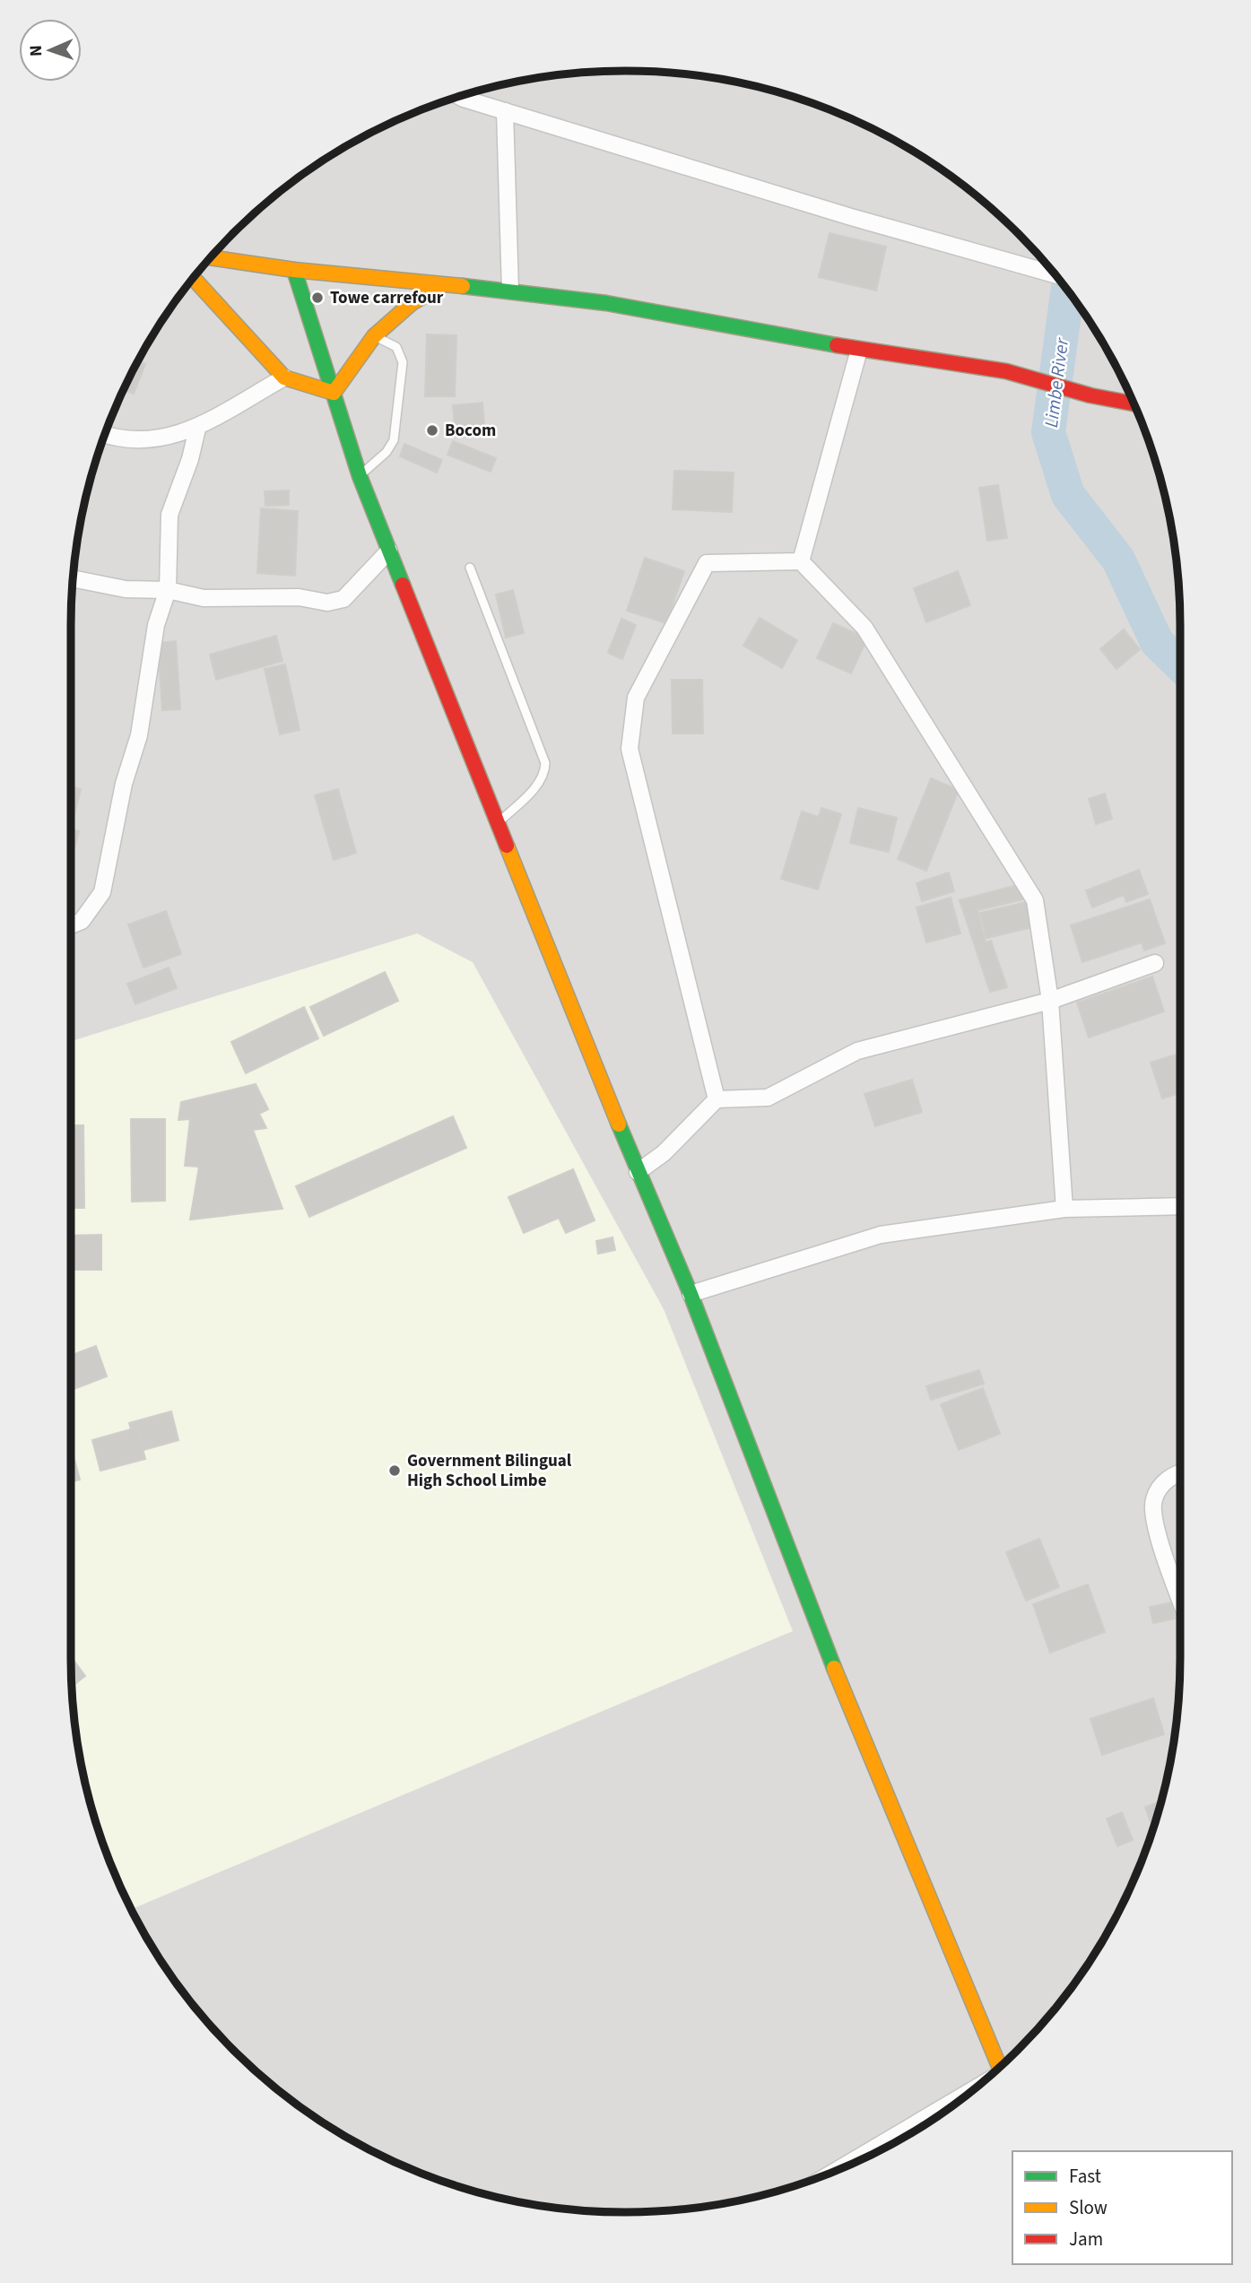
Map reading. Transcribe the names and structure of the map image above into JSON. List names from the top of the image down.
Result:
{
  "water": ["Limbe River"],
  "places": ["Towe carrefour", "Bocom", "Government Bilingual High School Limbe"],
  "legend": ["Fast", "Slow", "Jam"],
  "north": "left"
}
